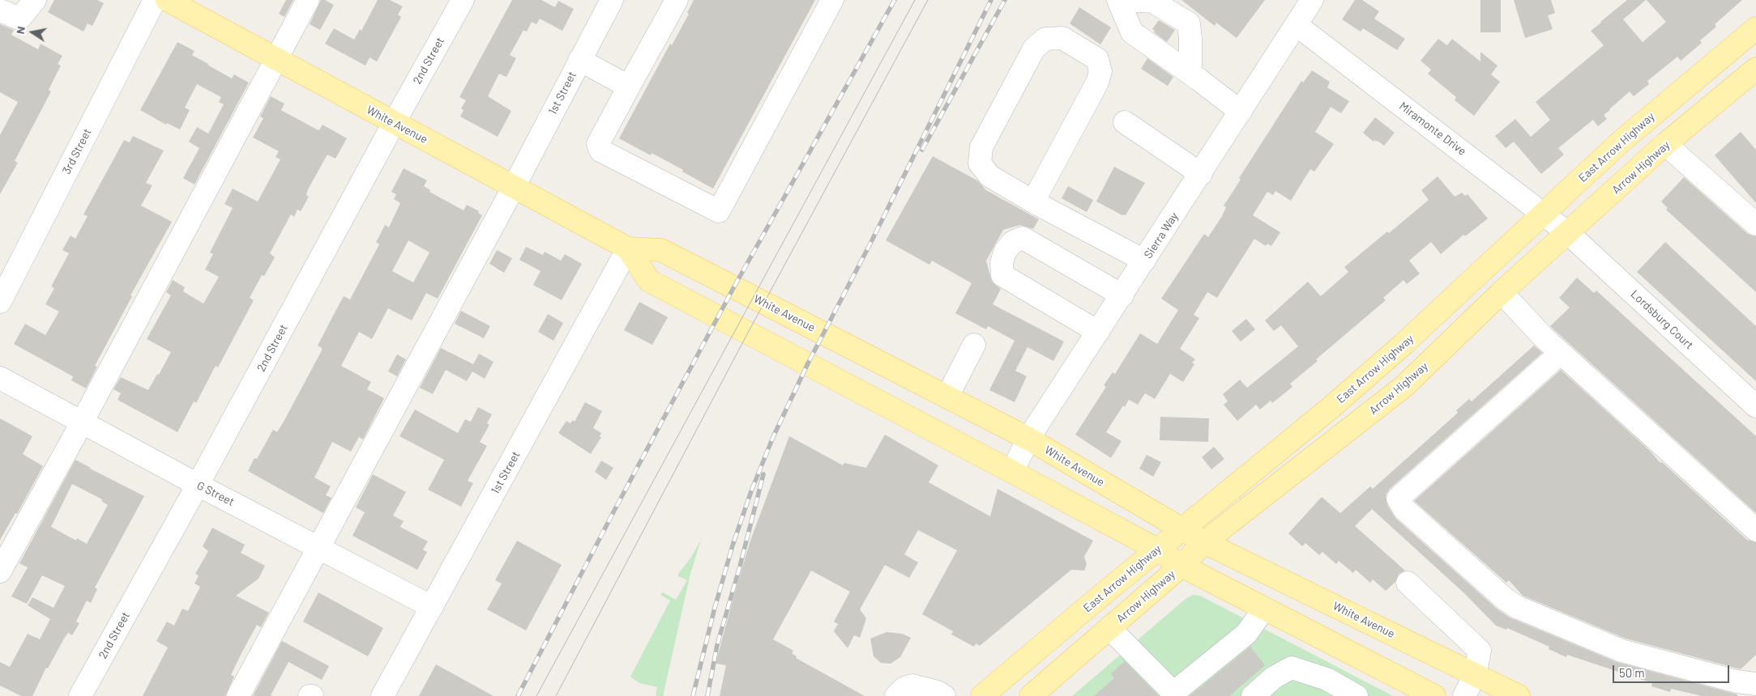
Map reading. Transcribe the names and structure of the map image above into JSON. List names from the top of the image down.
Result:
{
  "streets": {
    "main road": ["White Avenue", "East Arrow Highway", "Arrow Highway"],
    "street": [
      "2nd Street",
      "1st Street",
      "Miramonte Drive",
      "3rd Street",
      "Sierra Way",
      "Lordsburg Court",
      "G Street"
    ]
  },
  "crossings": [
    ["2nd Street", "White Avenue"],
    ["2nd Street", "G Street"],
    ["1st Street", "White Avenue"],
    ["1st Street", "G Street"],
    ["White Avenue", "East Arrow Highway"],
    ["White Avenue", "Arrow Highway"],
    ["White Avenue", "Sierra Way"],
    ["Miramonte Drive", "East Arrow Highway"],
    ["Miramonte Drive", "Arrow Highway"],
    ["Miramonte Drive", "Sierra Way"],
    ["Miramonte Drive", "Lordsburg Court"],
    ["Arrow Highway", "Lordsburg Court"]
  ],
  "scale_bar": "50 m",
  "north": "left"
}
